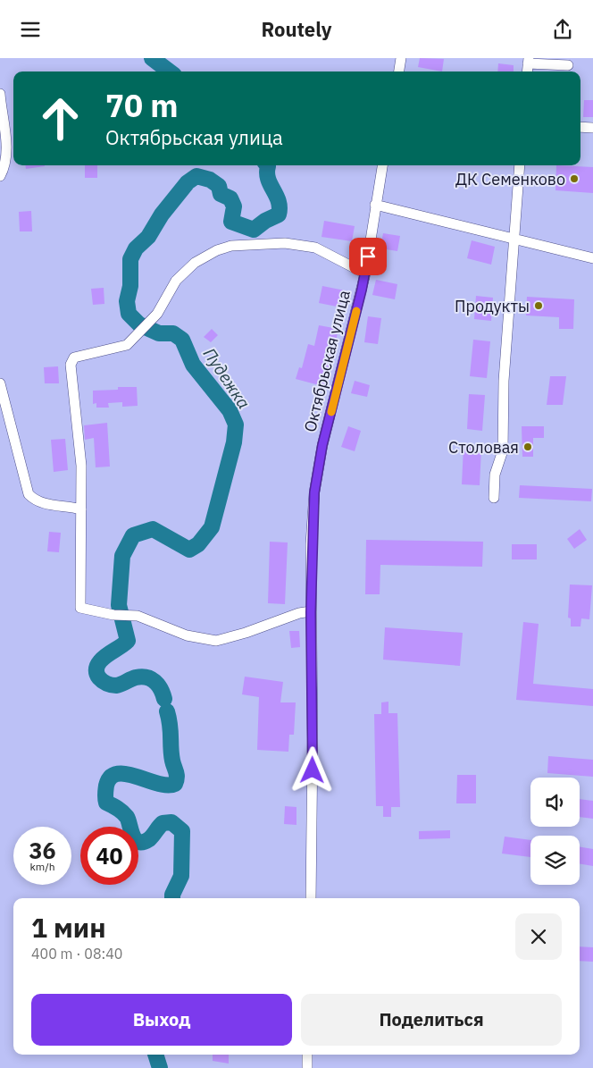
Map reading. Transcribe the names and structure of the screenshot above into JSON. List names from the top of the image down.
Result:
{
  "streets": {
    "street": ["Октябрьская улица"]
  },
  "water": ["Пудежка"],
  "places": ["ДК Семенково", "Продукты", "Столовая"],
  "page": {
    "header": "Routely",
    "turn": ["70 m", "Октябрьская улица"],
    "speed": "36 km/h",
    "limit": "40",
    "heading": ["1 мин", "400 m · 08:40"],
    "buttons": ["Выход", "Поделиться"]
  }
}
